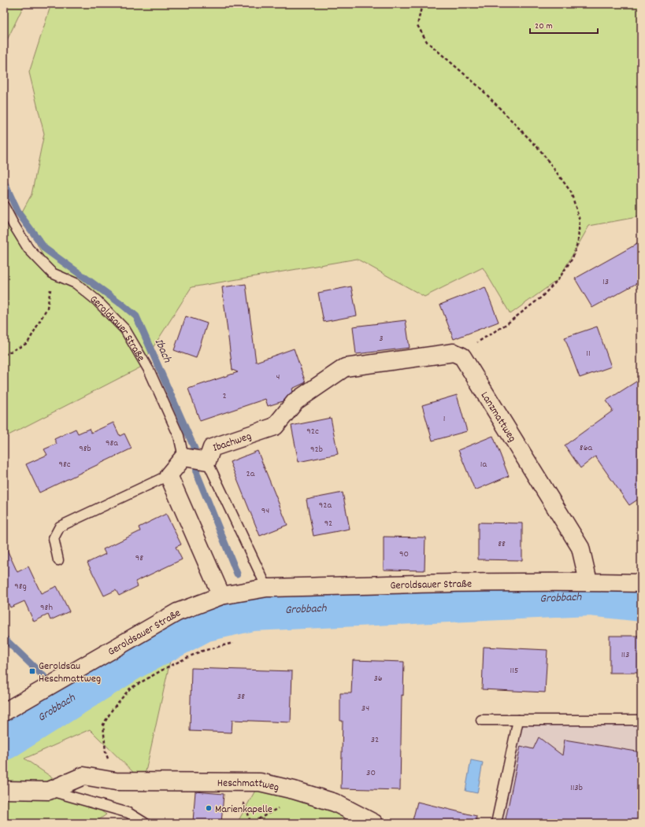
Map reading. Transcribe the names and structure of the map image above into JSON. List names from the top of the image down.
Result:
{
  "streets": {
    "street": [
      "Geroldsauer Straße",
      "Lanzmattweg",
      "Ibachweg",
      "Heschmattweg"
    ]
  },
  "crossings": [
    ["Geroldsauer Straße", "Lanzmattweg"],
    ["Geroldsauer Straße", "Ibachweg"],
    ["Lanzmattweg", "Ibachweg"]
  ],
  "water": ["Ibach", "Grobbach"],
  "places": {
    "transit": ["Geroldsau Heschmattweg"],
    "other": ["Marienkapelle"]
  },
  "house_numbers": [
    "13",
    "3",
    "11",
    "4",
    "2",
    "1",
    "92c",
    "98a",
    "86a",
    "98b",
    "92b",
    "98c",
    "1a",
    "2a",
    "92a",
    "94",
    "92",
    "88",
    "90",
    "98",
    "98g",
    "98h",
    "113",
    "115",
    "36",
    "38",
    "34",
    "32",
    "30",
    "113b"
  ],
  "scale_bar": "20 m"
}
